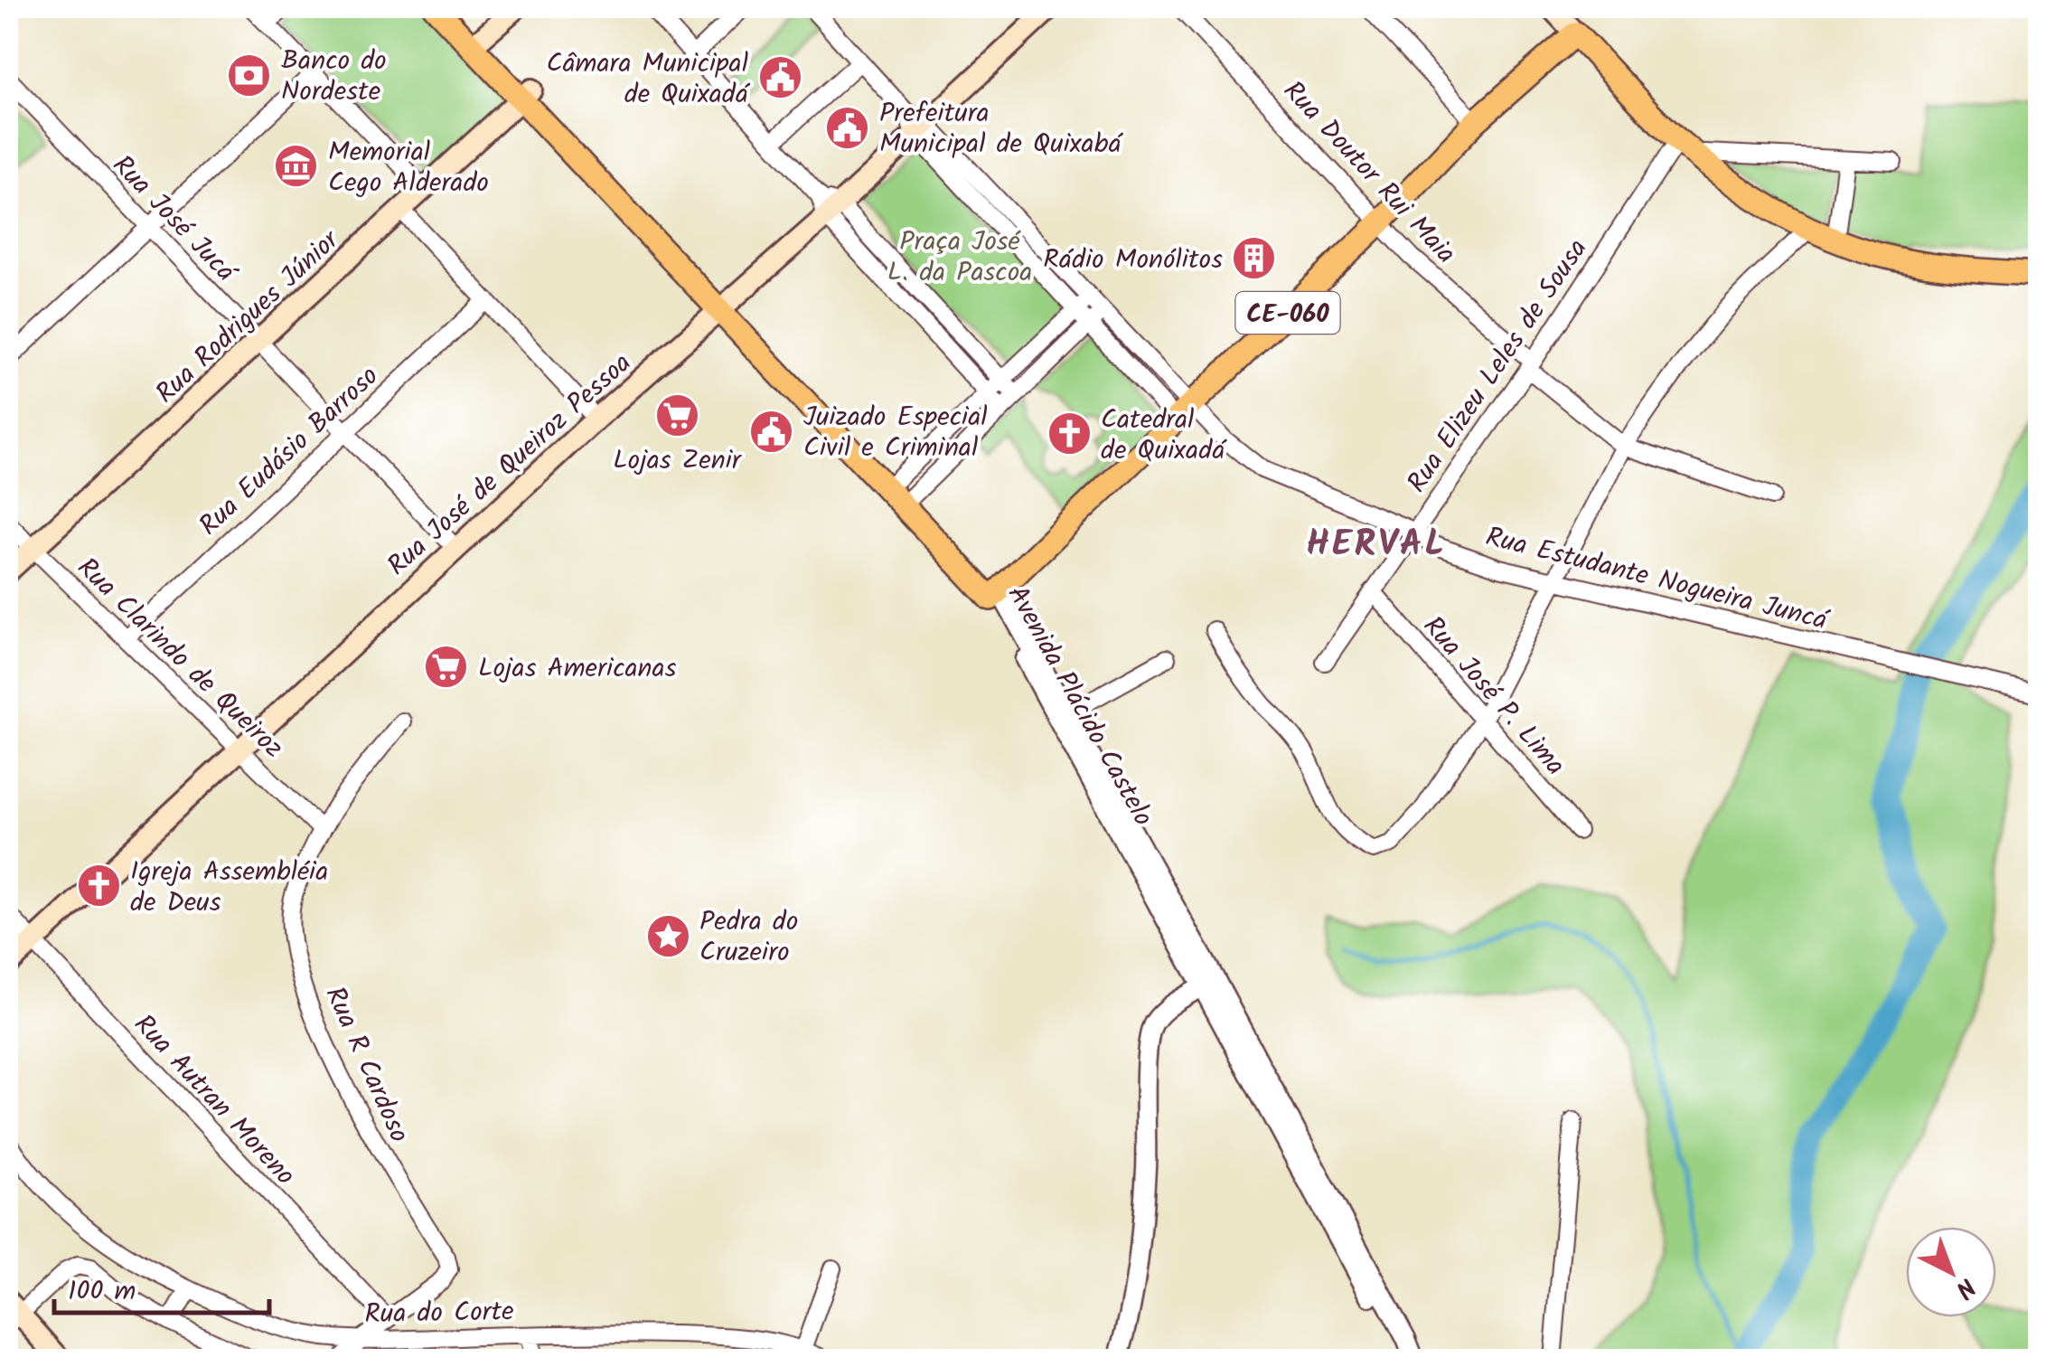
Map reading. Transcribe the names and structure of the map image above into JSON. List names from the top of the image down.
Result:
{
  "streets": {
    "main road": [
      "CE-060",
      "Rua Rodrigues Júnior",
      "Rua José de Queiroz Pessoa",
      "Avenida Plácido Castelo"
    ],
    "street": [
      "Rua Doutor Rui Maia",
      "Rua José Jucá",
      "Rua Elizeu Leles de Sousa",
      "Rua Eudásio Barroso",
      "Rua Estudante Nogueira Juncá",
      "Rua Clarindo de Queiroz",
      "Rua José P. Lima",
      "Rua R Cardoso",
      "Rua Autran Moreno",
      "Rua do Corte"
    ]
  },
  "crossings": [
    ["Rua Doutor Rui Maia", "CE-060"],
    ["Rua Doutor Rui Maia", "Rua Elizeu Leles de Sousa"],
    ["Rua José Jucá", "Rua Rodrigues Júnior"],
    ["Rua José Jucá", "Rua Eudásio Barroso"],
    ["Rua José Jucá", "Rua José de Queiroz Pessoa"],
    ["CE-060", "Rua Estudante Nogueira Juncá"],
    ["CE-060", "Avenida Plácido Castelo"],
    ["Rua Rodrigues Júnior", "Rua Clarindo de Queiroz"],
    ["Rua Rodrigues Júnior", "Avenida Plácido Castelo"],
    ["Rua Elizeu Leles de Sousa", "Rua Estudante Nogueira Juncá"],
    ["Rua Elizeu Leles de Sousa", "Rua José P. Lima"],
    ["Rua Eudásio Barroso", "Rua Clarindo de Queiroz"],
    ["Rua José de Queiroz Pessoa", "Rua Clarindo de Queiroz"],
    ["Rua José de Queiroz Pessoa", "Avenida Plácido Castelo"],
    ["Rua José de Queiroz Pessoa", "Rua Autran Moreno"],
    ["Rua Clarindo de Queiroz", "Rua R Cardoso"],
    ["Rua R Cardoso", "Rua Autran Moreno"]
  ],
  "districts": ["HERVAL"],
  "parks": ["Praça José L. da Pascoa"],
  "places": {
    "bank": ["Banco do Nordeste"],
    "public building": ["Câmara Municipal de Quixadá", "Prefeitura Municipal de Quixabá", "Juizado Especial Civil e Criminal"],
    "museum": ["Memorial Cego Alderado"],
    "building": ["Rádio Monólitos"],
    "supermarket": ["Lojas Zenir", "Lojas Americanas"],
    "church": ["Catedral de Quixadá", "Igreja Assembléia de Deus"],
    "place": ["Pedra do Cruzeiro"]
  },
  "scale_bar": "100 m",
  "north": "bottom right"
}
